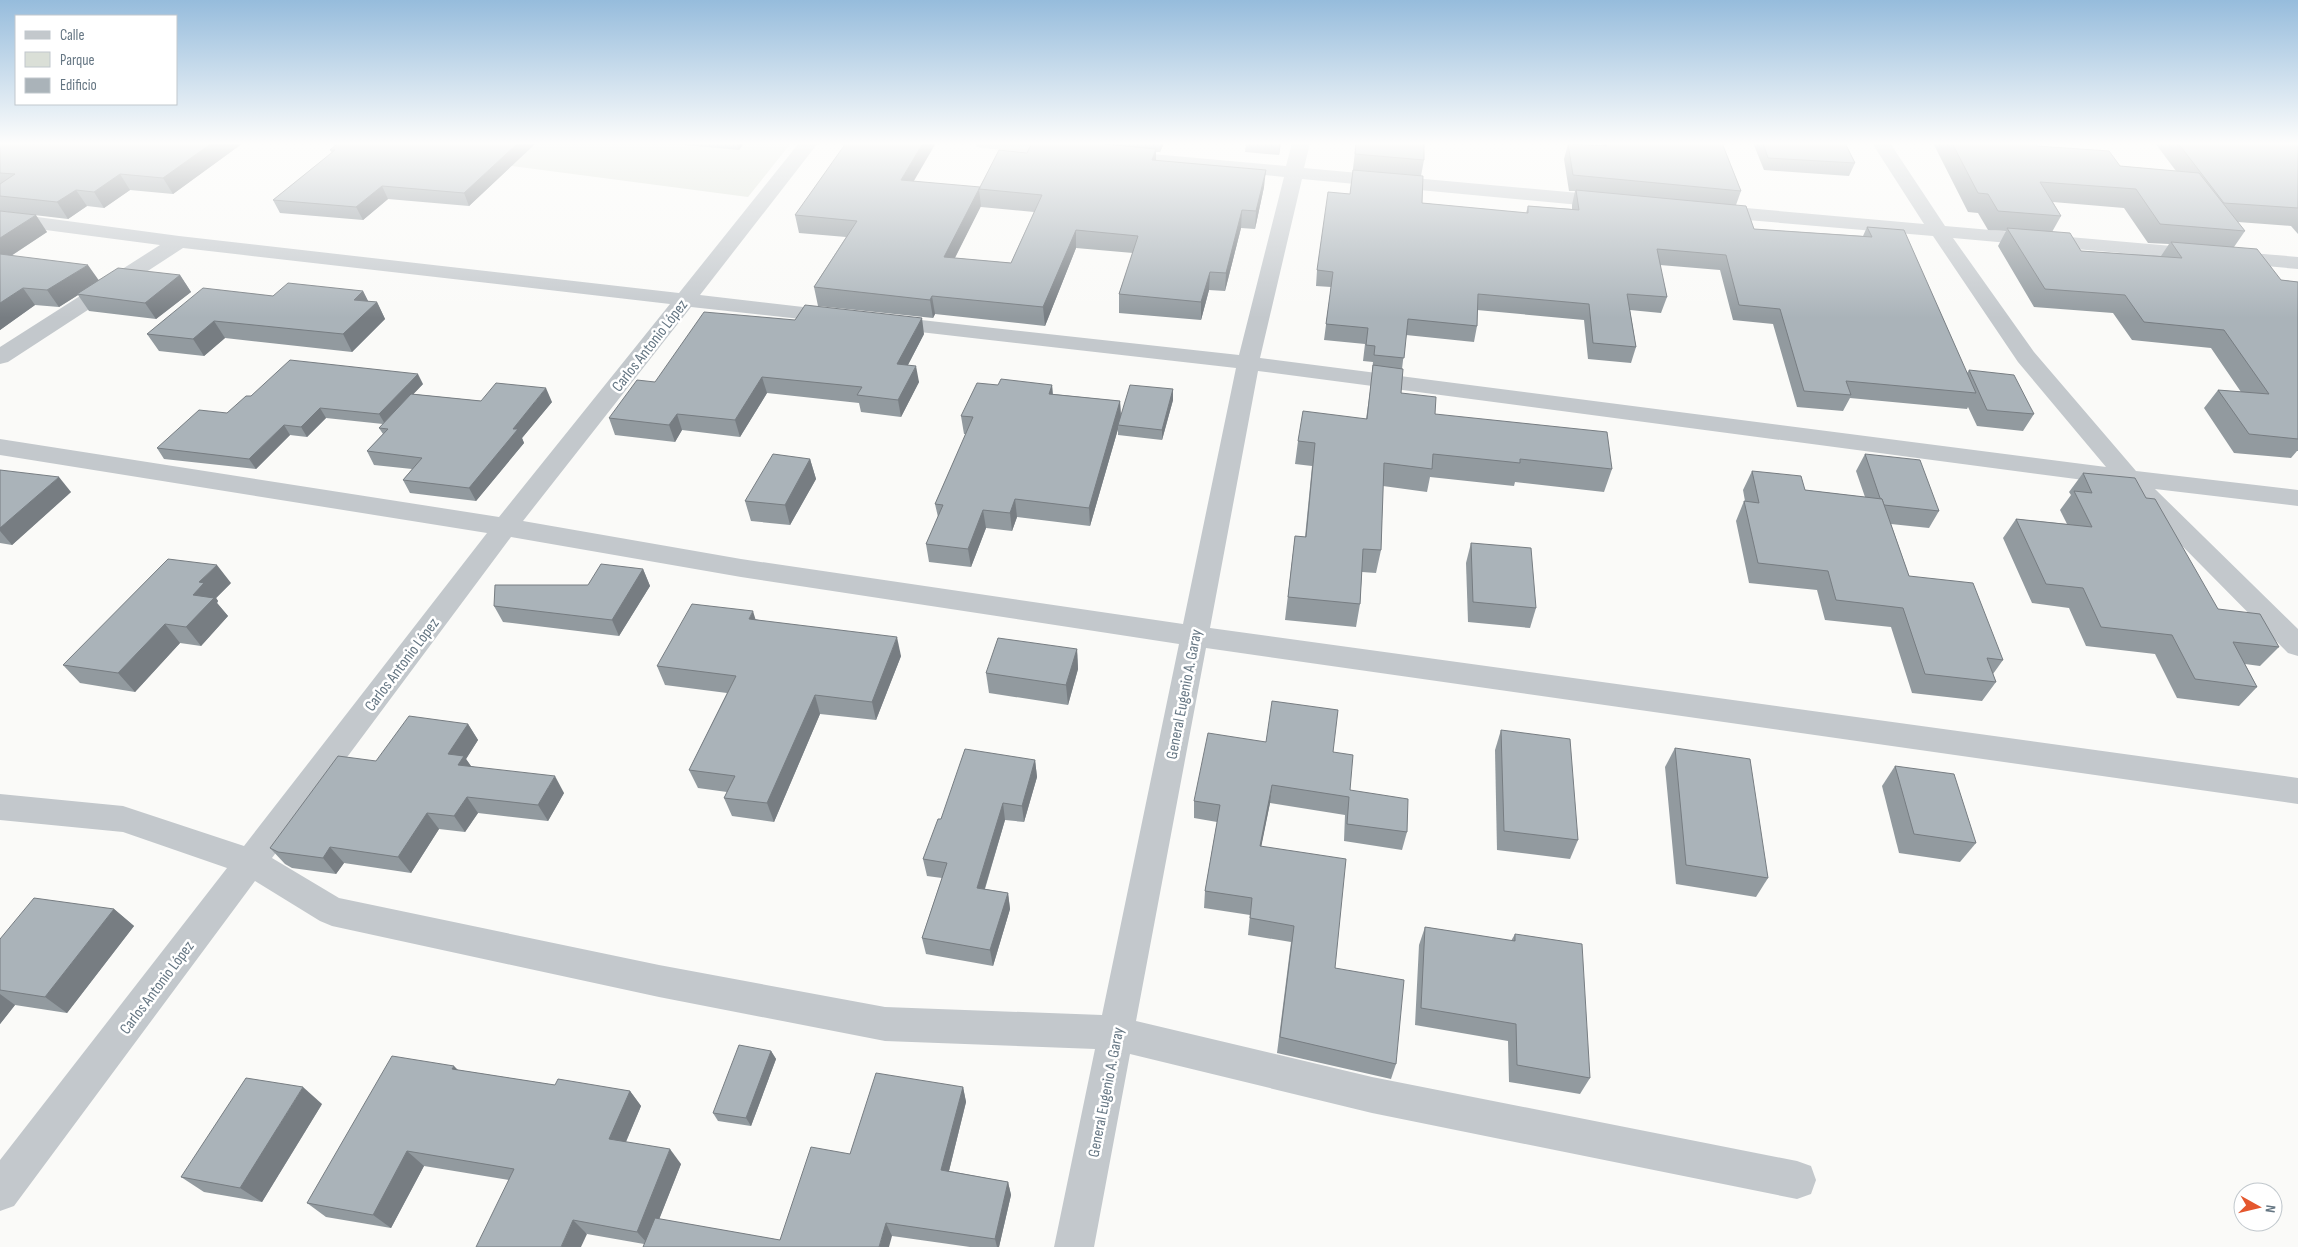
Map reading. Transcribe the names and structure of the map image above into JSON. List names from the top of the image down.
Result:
{
  "streets": {
    "street": ["Carlos Antonio López", "General Eugenio A. Garay"]
  },
  "legend": ["Calle", "Parque", "Edificio"],
  "north": "right"
}
